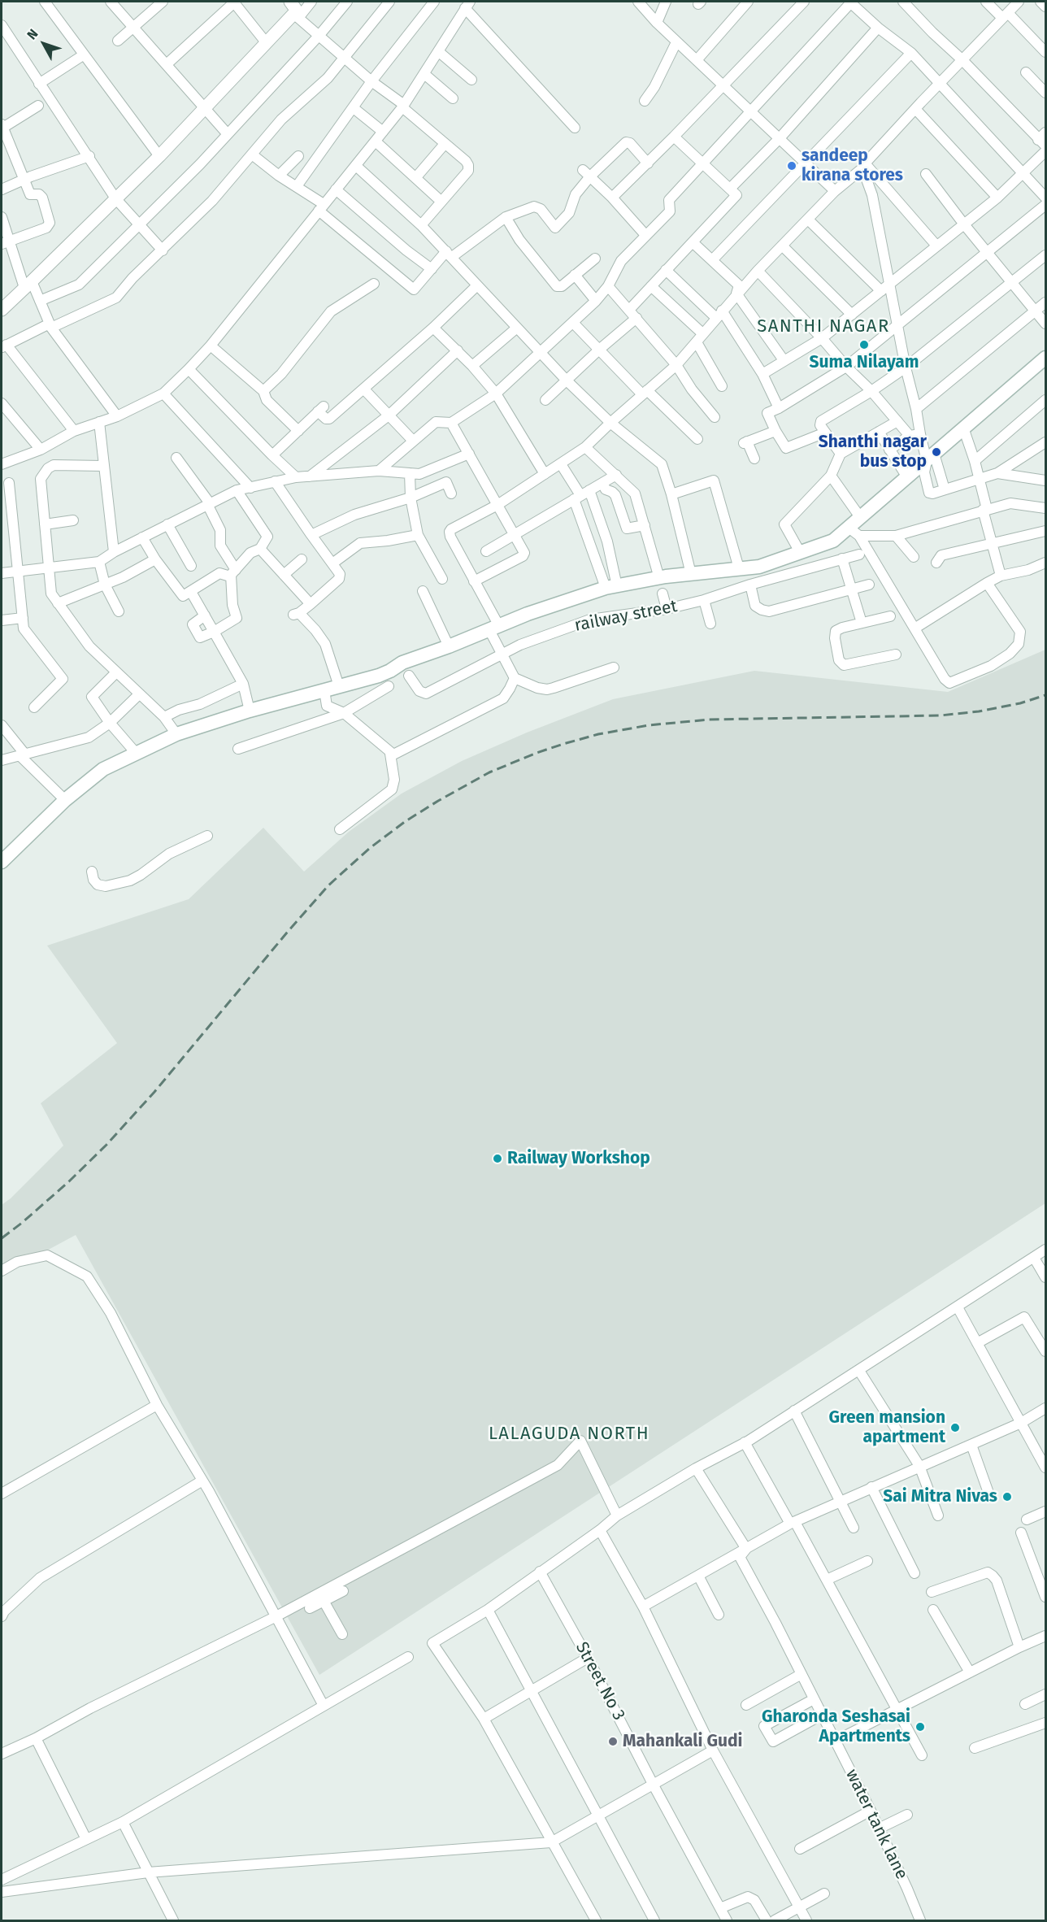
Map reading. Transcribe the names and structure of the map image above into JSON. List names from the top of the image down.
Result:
{
  "streets": {
    "street": ["railway street", "Street No 3", "water tank lane"]
  },
  "districts": ["SANTHI NAGAR", "LALAGUDA NORTH"],
  "places": [
    "sandeep kirana stores",
    "Suma Nilayam",
    "Shanthi nagar bus stop",
    "Railway Workshop",
    "Green mansion apartment",
    "Sai Mitra Nivas",
    "Gharonda Seshasai Apartments",
    "Mahankali Gudi"
  ],
  "north": "top left"
}
